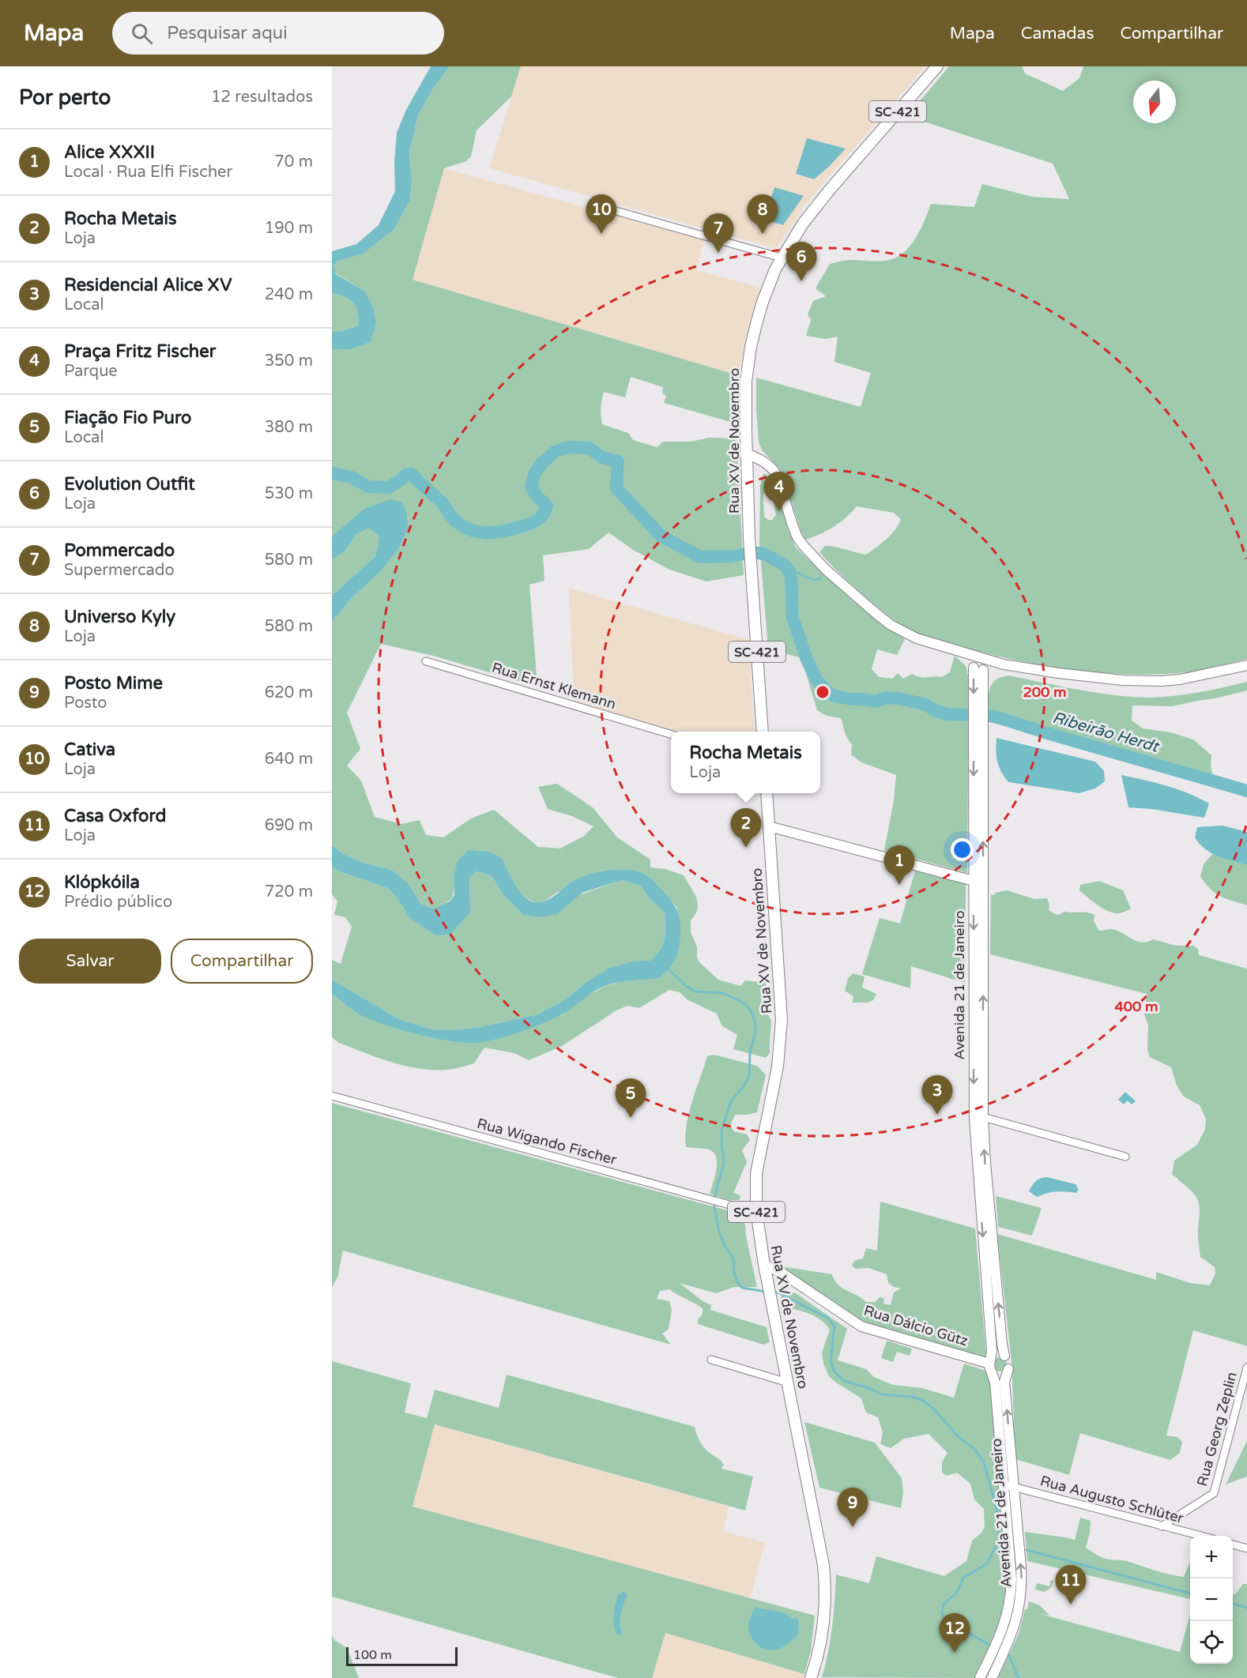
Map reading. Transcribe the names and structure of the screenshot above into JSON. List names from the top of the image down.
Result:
{
  "streets": {
    "main road": [
      "SC-421",
      "Rua XV de Novembro",
      "Avenida 21 de Janeiro",
      "Rua Dálcio Gütz"
    ],
    "street": [
      "Rua Ernst Klemann",
      "Rua Wigando Fischer",
      "Rua Georg Zeplin",
      "Rua Augusto Schlüter"
    ]
  },
  "crossings": [
    ["Rua XV de Novembro", "Rua Wigando Fischer"],
    ["Rua XV de Novembro", "Rua Dálcio Gütz"],
    ["Avenida 21 de Janeiro", "Rua Dálcio Gütz"],
    ["Avenida 21 de Janeiro", "Rua Augusto Schlüter"],
    ["Rua Georg Zeplin", "Rua Augusto Schlüter"]
  ],
  "water": ["Ribeirão Herdt"],
  "scale_bar": "100 m",
  "north": "bottom",
  "page": {
    "header": "Mapa",
    "search": "Pesquisar aqui",
    "nav": ["Mapa", "Camadas", "Compartilhar"],
    "heading": ["Por perto", "12 resultados"],
    "list": [
      {
        "mark": "1",
        "name": "Alice XXXII",
        "note": "Local · Rua Elfi Fischer",
        "value": "70 m"
      },
      {
        "mark": "2",
        "name": "Rocha Metais",
        "note": "Loja",
        "value": "190 m"
      },
      {
        "mark": "3",
        "name": "Residencial Alice XV",
        "note": "Local",
        "value": "240 m"
      },
      {
        "mark": "4",
        "name": "Praça Fritz Fischer",
        "note": "Parque",
        "value": "350 m"
      },
      {
        "mark": "5",
        "name": "Fiação Fio Puro",
        "note": "Local",
        "value": "380 m"
      },
      {
        "mark": "6",
        "name": "Evolution Outfit",
        "note": "Loja",
        "value": "530 m"
      },
      {
        "mark": "7",
        "name": "Pommercado",
        "note": "Supermercado",
        "value": "580 m"
      },
      {
        "mark": "8",
        "name": "Universo Kyly",
        "note": "Loja",
        "value": "580 m"
      },
      {
        "mark": "9",
        "name": "Posto Mime",
        "note": "Posto",
        "value": "620 m"
      },
      {
        "mark": "10",
        "name": "Cativa",
        "note": "Loja",
        "value": "640 m"
      },
      {
        "mark": "11",
        "name": "Casa Oxford",
        "note": "Loja",
        "value": "690 m"
      },
      {
        "mark": "12",
        "name": "Klópkóila",
        "note": "Prédio público",
        "value": "720 m"
      }
    ],
    "pins": [
      "8",
      "10",
      "7",
      "6",
      "4",
      "2",
      "1",
      "3",
      "5",
      "9",
      "11",
      "12"
    ],
    "popup": ["Rocha Metais", "Loja"],
    "buttons": ["Salvar", "Compartilhar"],
    "map_buttons": ["+", "−"],
    "scale": "100 m"
  },
  "rings": ["200 m", "400 m"]
}
